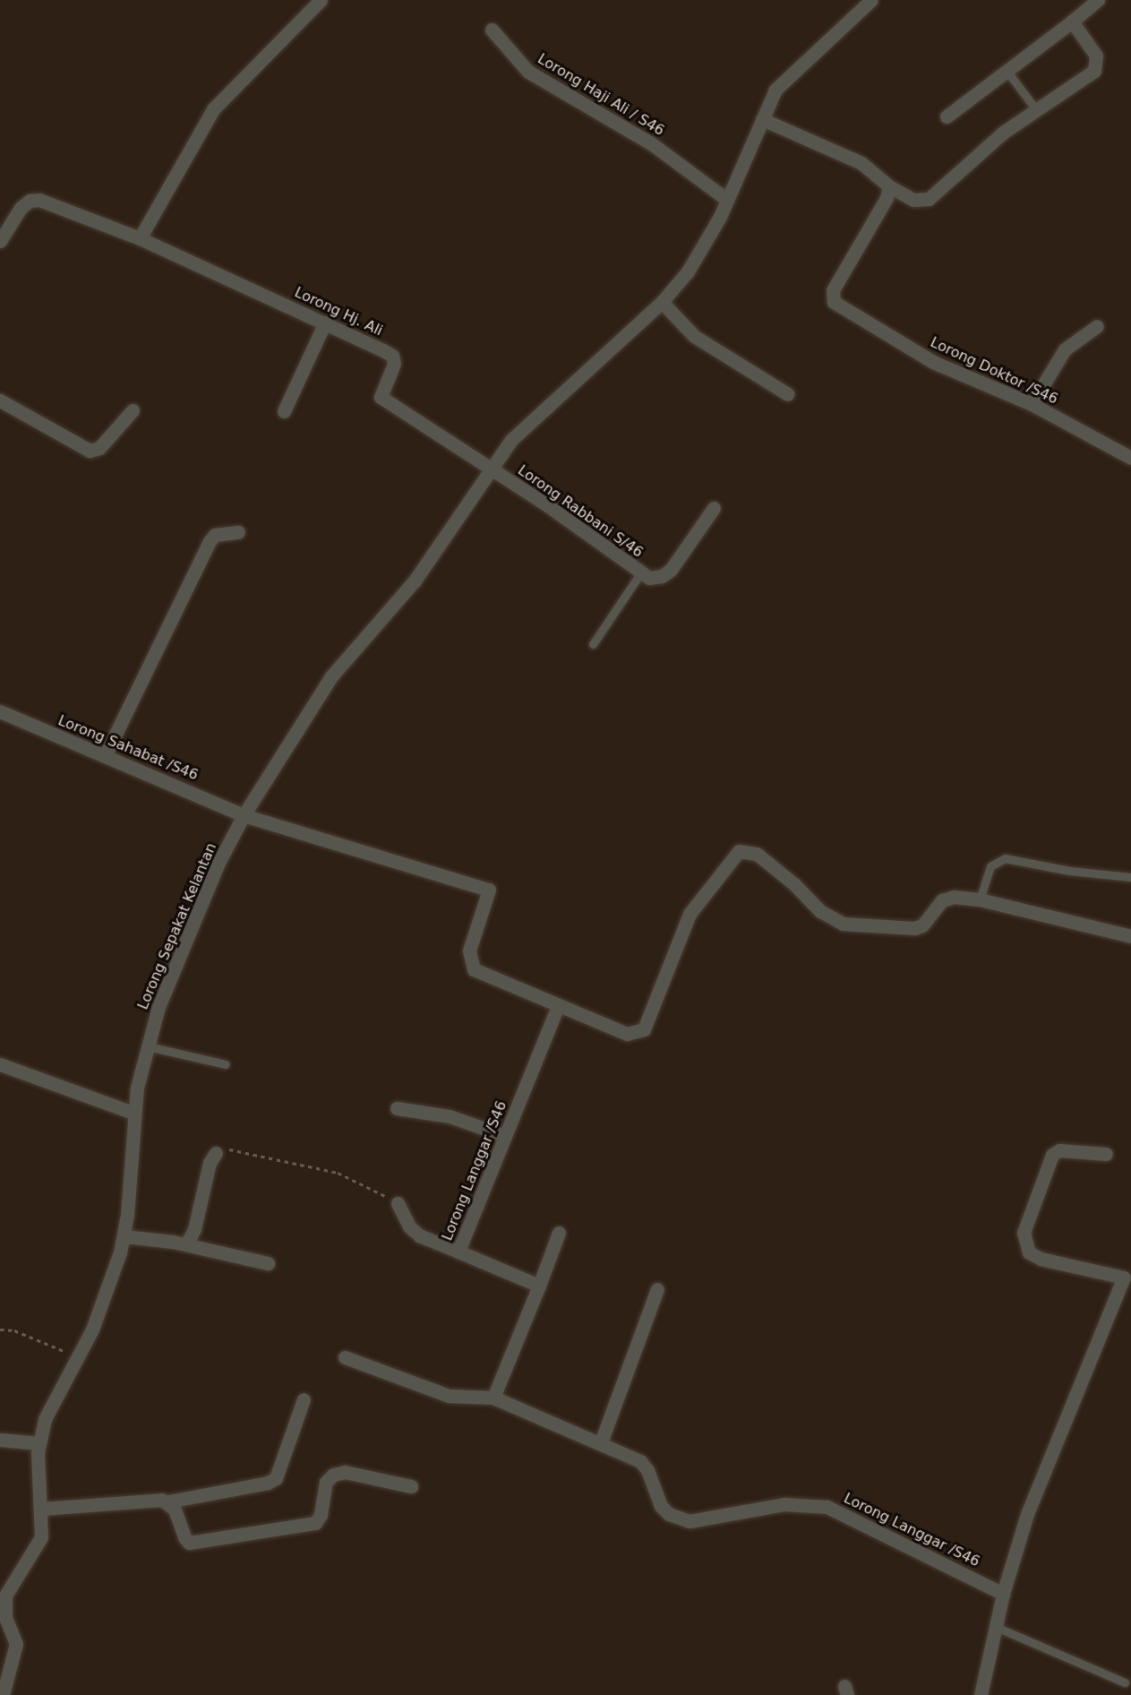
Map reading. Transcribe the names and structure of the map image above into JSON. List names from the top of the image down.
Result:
{
  "streets": {
    "street": [
      "Lorong Haji Ali / S46",
      "Lorong Hj. Ali",
      "Lorong Doktor /S46",
      "Lorong Rabbani S/46",
      "Lorong Sahabat /S46",
      "Lorong Sepakat Kelantan",
      "Lorong Langgar /S46"
    ]
  },
  "crossings": [
    ["Lorong Haji Ali / S46", "Lorong Sepakat Kelantan"],
    ["Lorong Hj. Ali", "Lorong Rabbani S/46"],
    ["Lorong Hj. Ali", "Lorong Sepakat Kelantan"],
    ["Lorong Rabbani S/46", "Lorong Sepakat Kelantan"],
    ["Lorong Sahabat /S46", "Lorong Sepakat Kelantan"]
  ]
}
